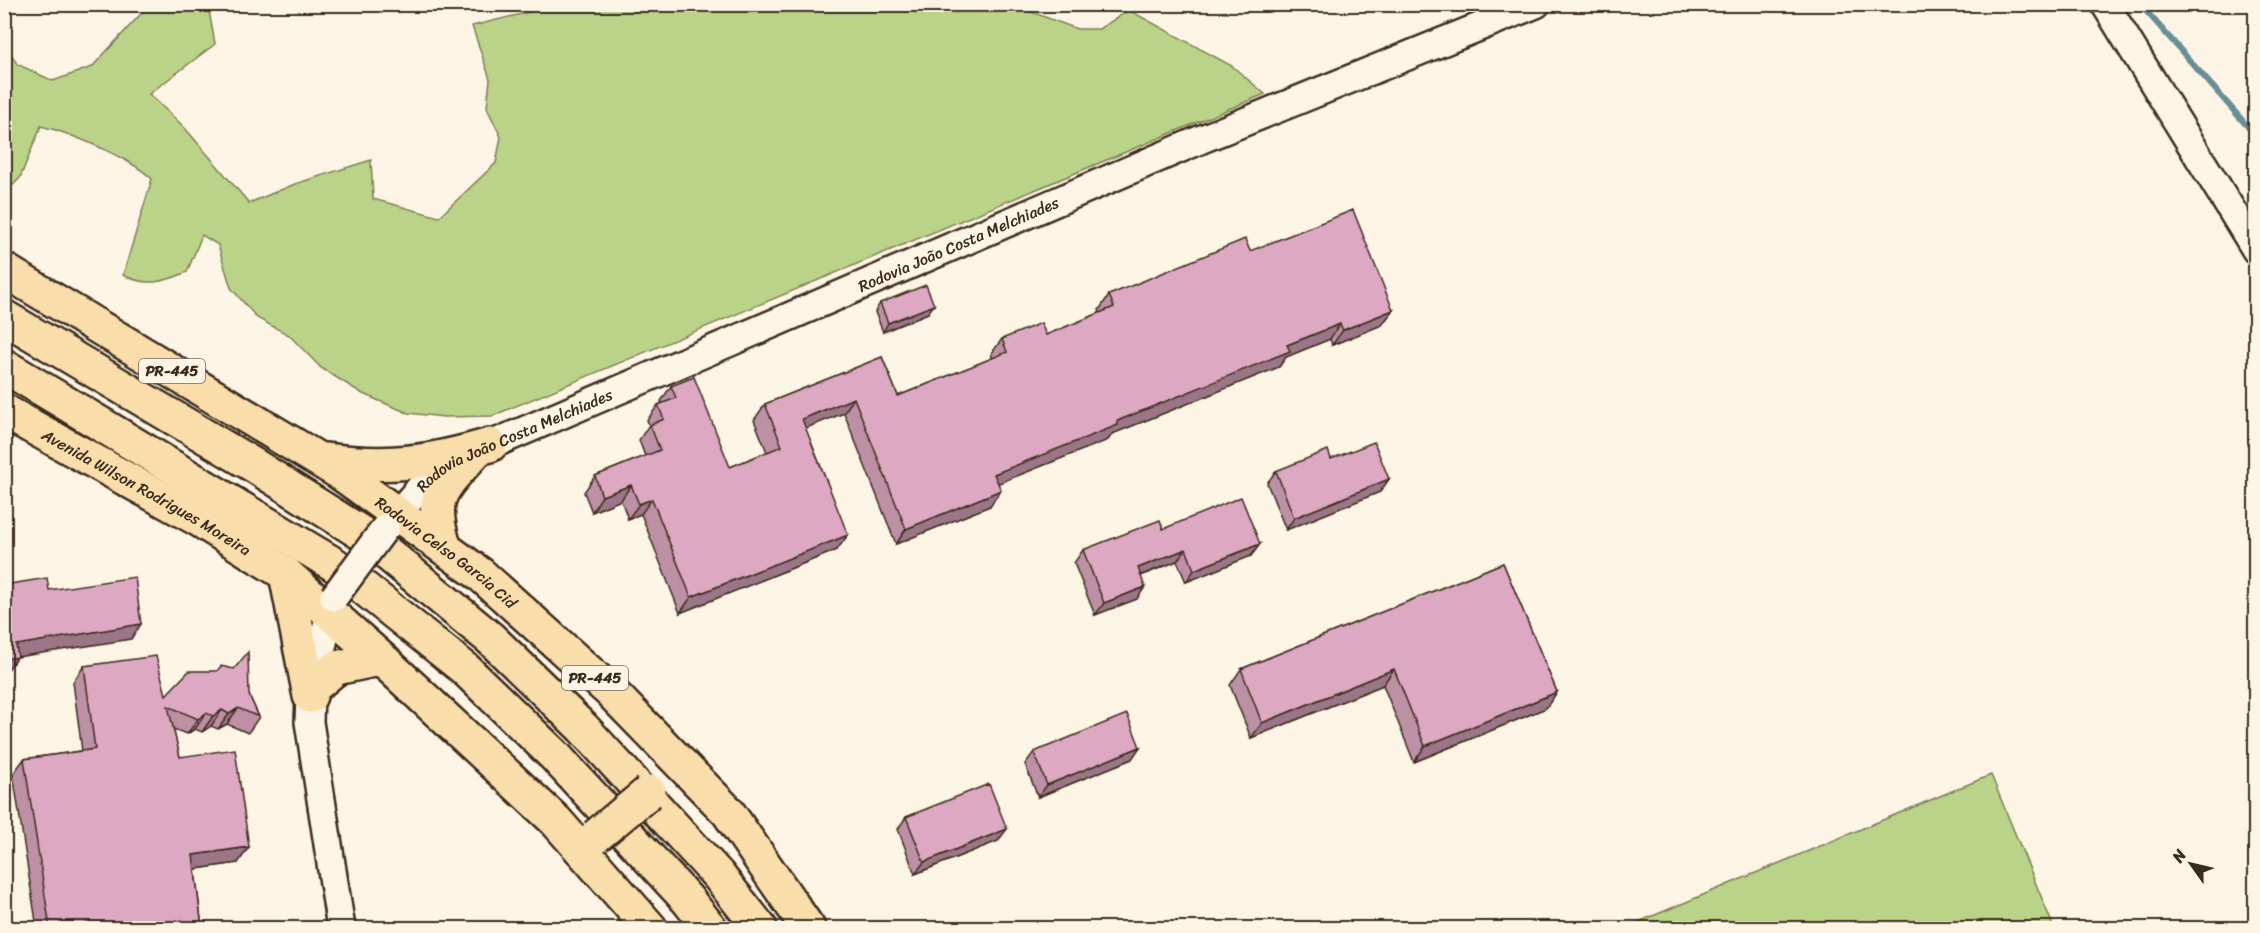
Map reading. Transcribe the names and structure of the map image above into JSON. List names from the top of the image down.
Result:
{
  "streets": {
    "highway": ["PR-445", "Avenida Wilson Rodrigues Moreira", "Rodovia Celso Garcia Cid"],
    "street": ["Rodovia João Costa Melchiades"]
  },
  "crossings": [
    ["Rodovia João Costa Melchiades", "Rodovia Celso Garcia Cid"]
  ],
  "north": "top left"
}
